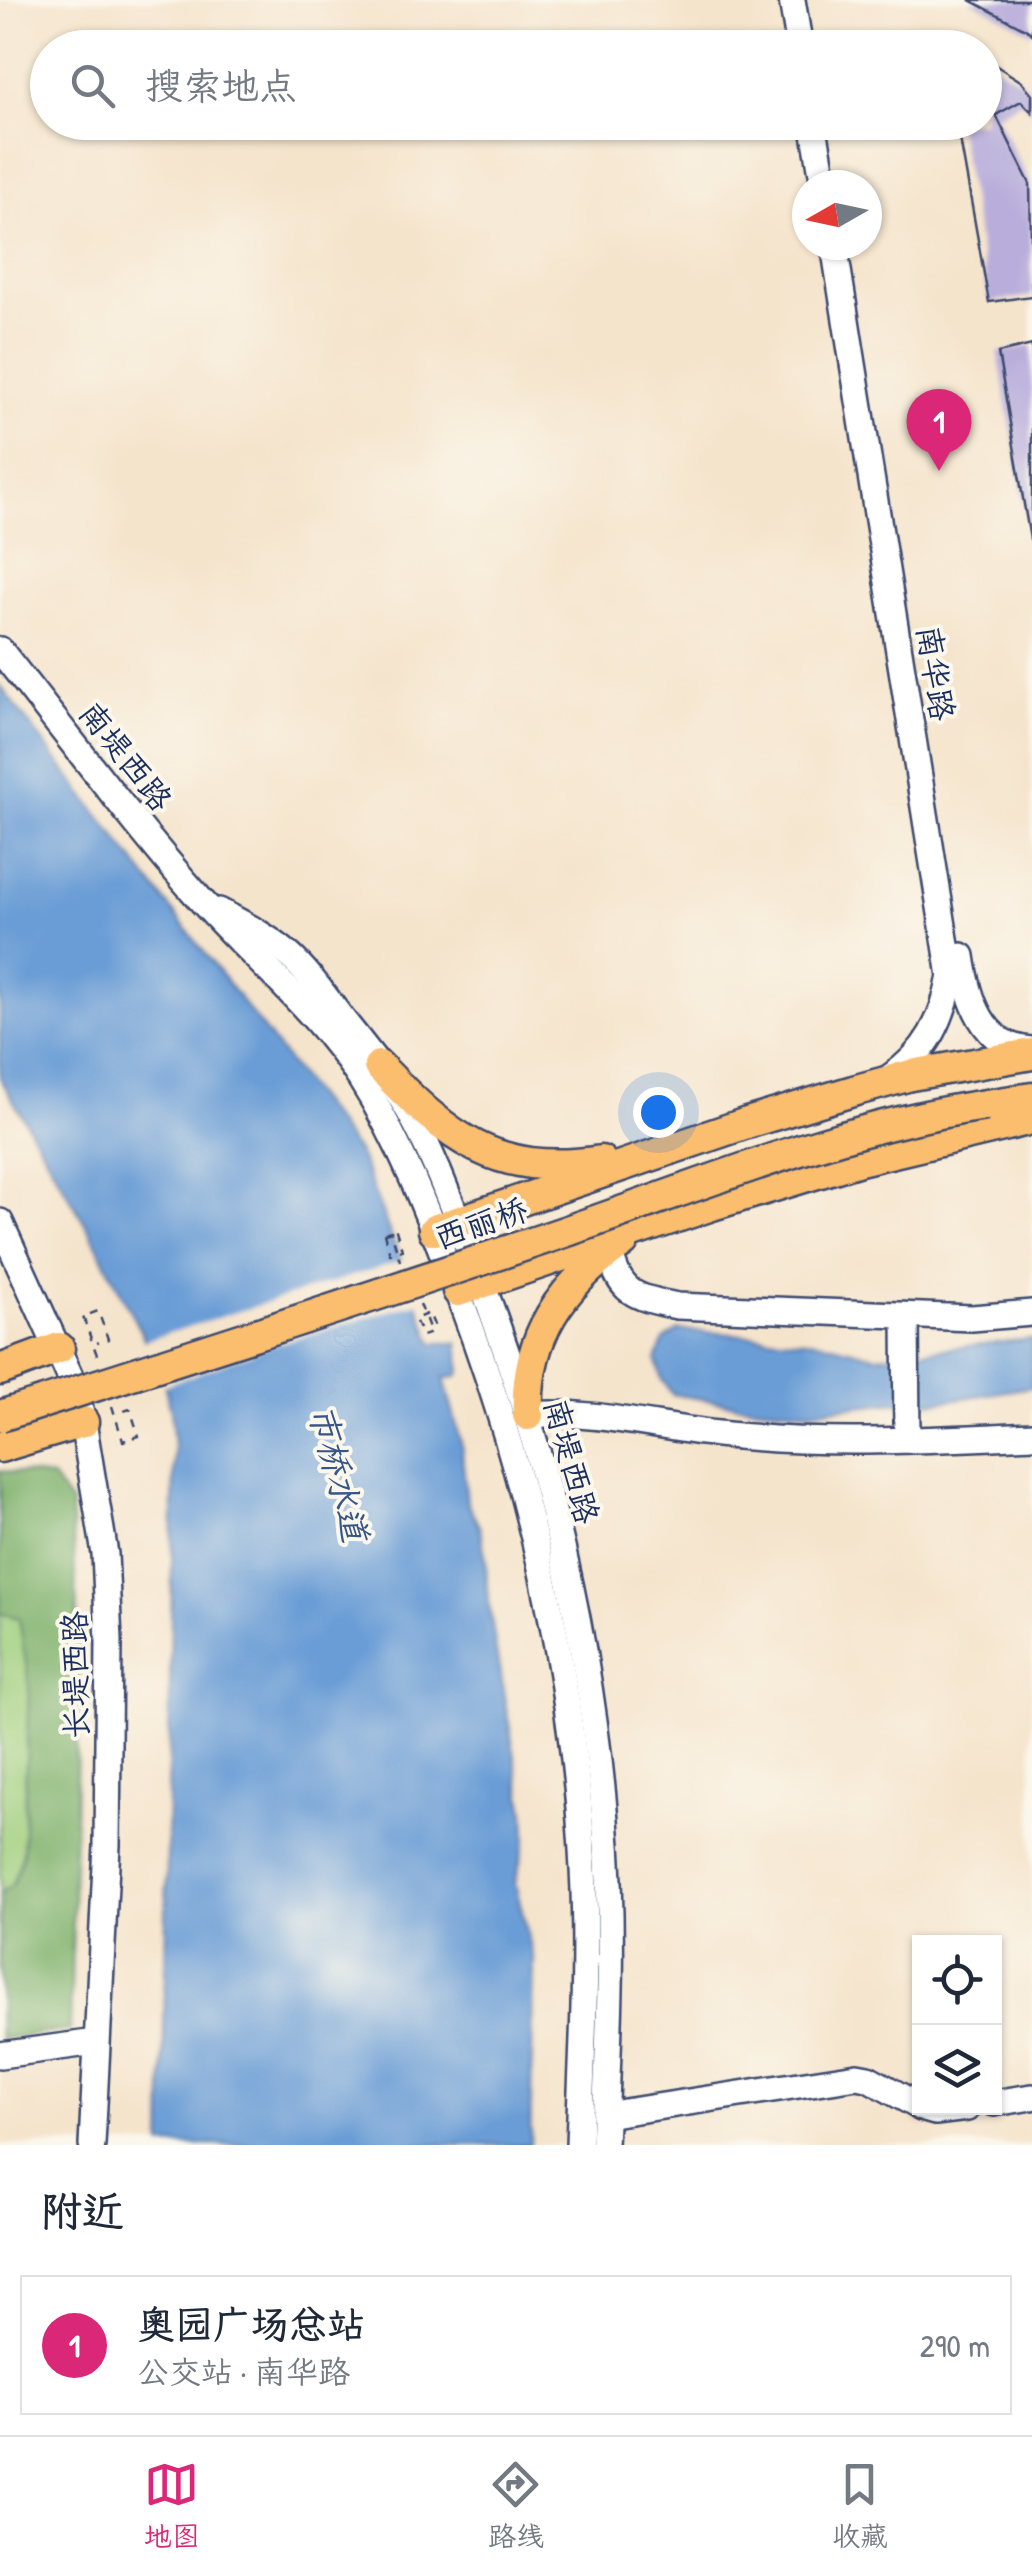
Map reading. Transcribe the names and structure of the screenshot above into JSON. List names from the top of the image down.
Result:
{
  "streets": {
    "main road": ["西丽桥"],
    "street": ["南华路", "南堤西路", "长堤西路"]
  },
  "water": ["市桥水道"],
  "north": "left",
  "page": {
    "search": "搜索地点",
    "pins": "1",
    "heading": "附近",
    "list": [
      {
        "mark": "1",
        "name": "奥园广场总站",
        "note": "公交站 · 南华路",
        "value": "290 m"
      }
    ],
    "nav": ["地图", "路线", "收藏"]
  }
}
